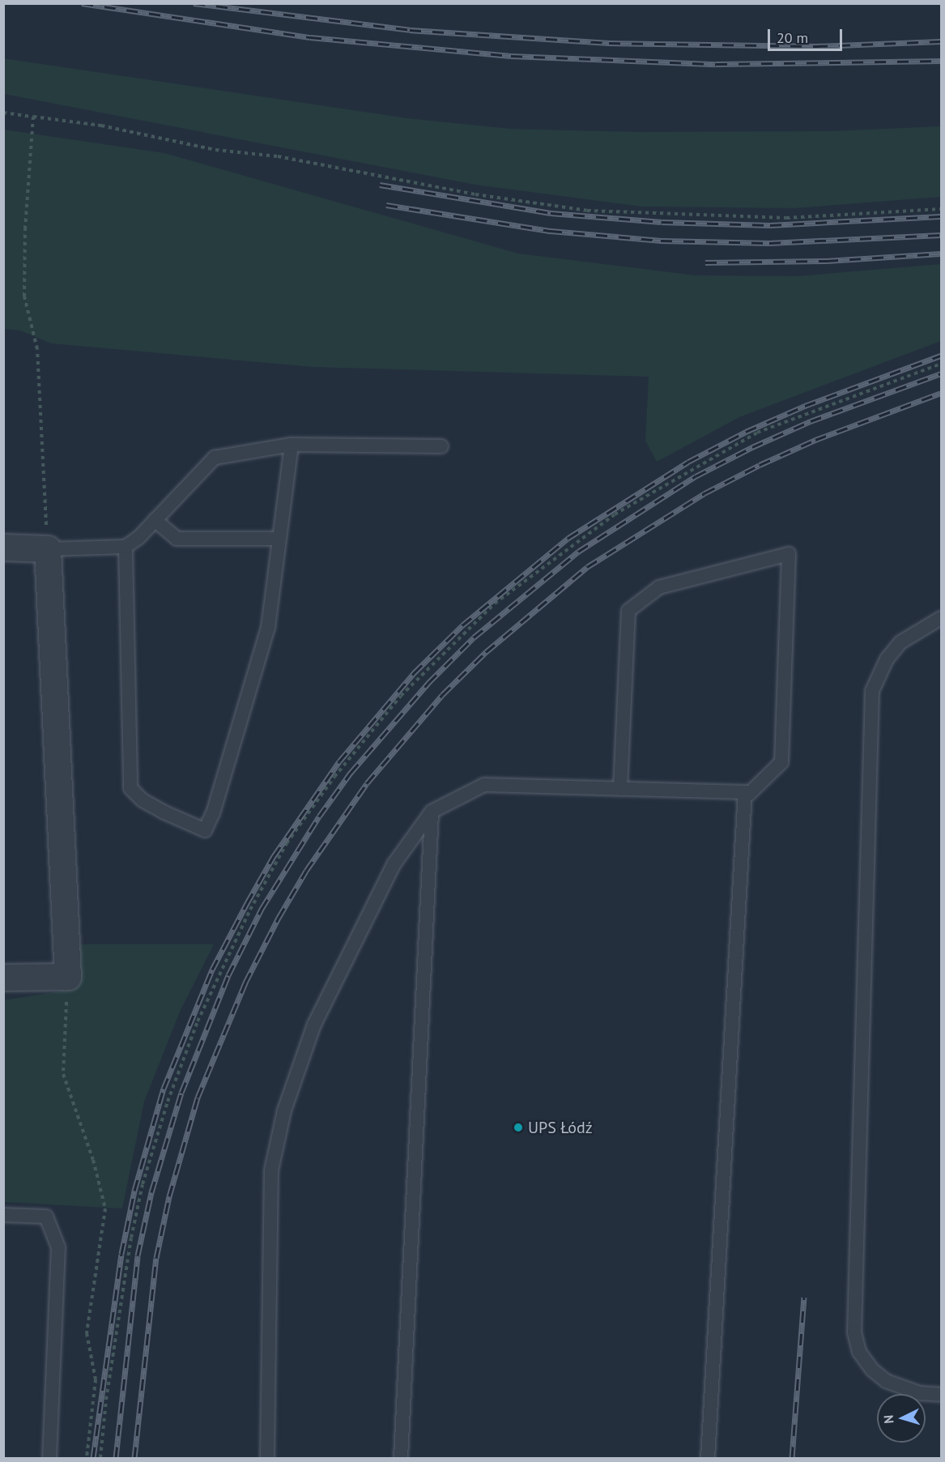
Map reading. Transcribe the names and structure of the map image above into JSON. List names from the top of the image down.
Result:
{
  "places": ["UPS Łódź"],
  "scale_bar": "20 m",
  "north": "left"
}
